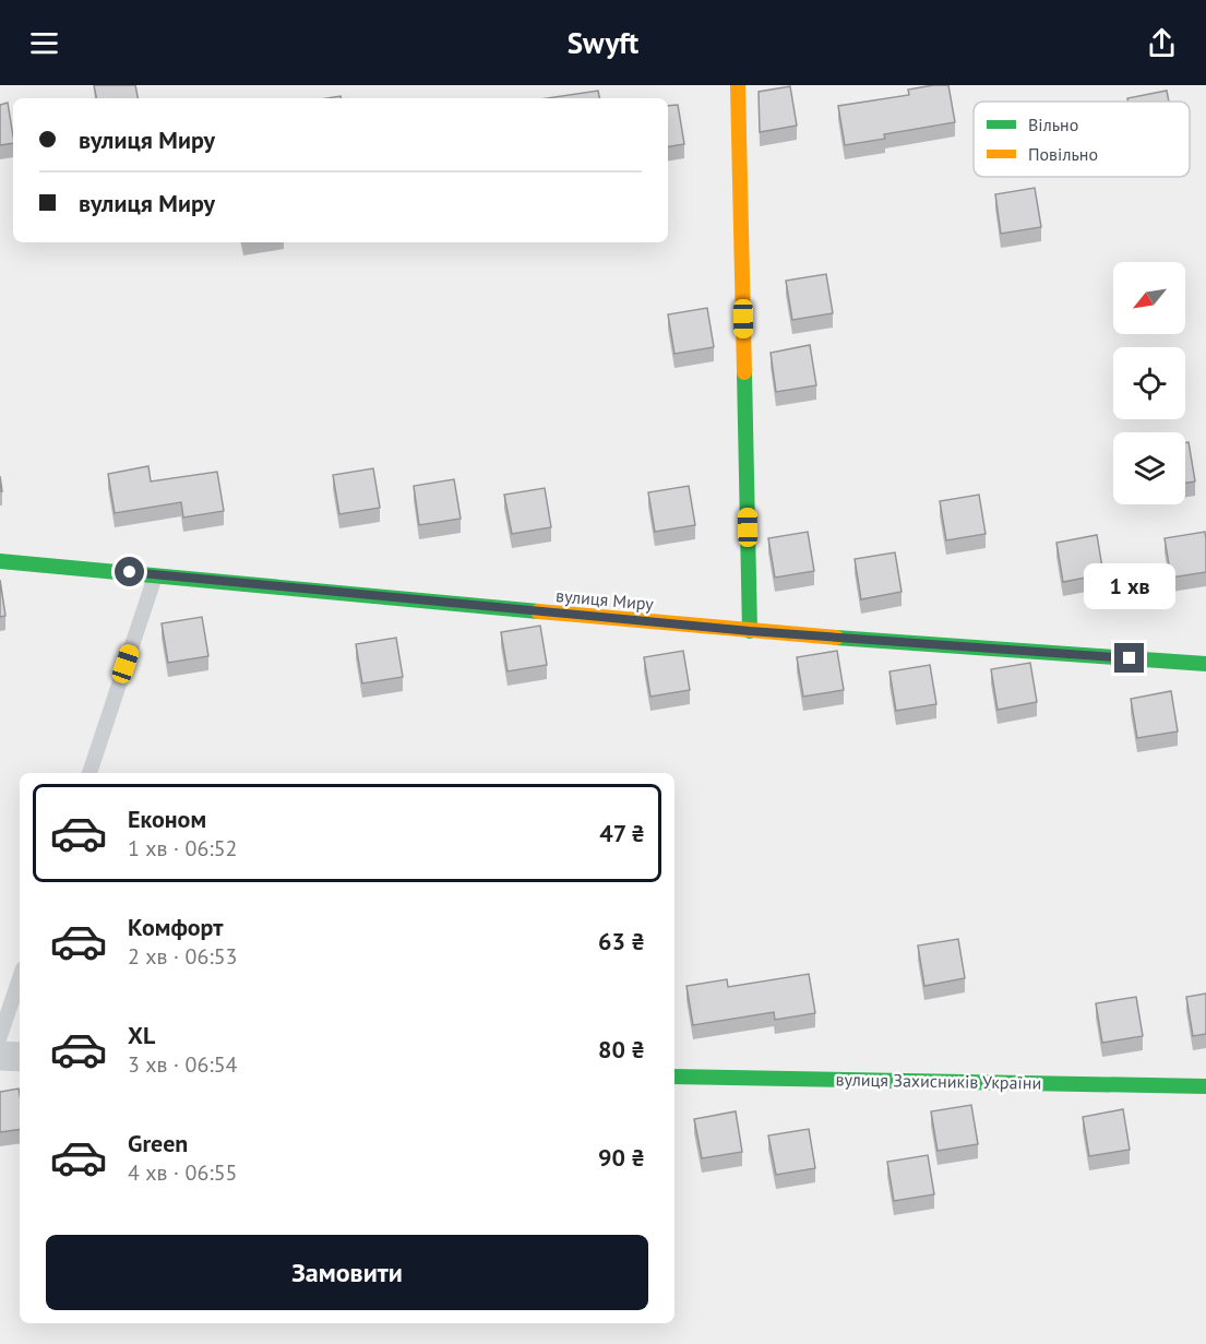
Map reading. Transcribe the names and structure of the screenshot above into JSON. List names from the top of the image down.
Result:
{
  "streets": {
    "street": ["вулиця Миру", "вулиця Захисників України"]
  },
  "legend": ["Вільно", "Повільно"],
  "north": "bottom left",
  "page": {
    "header": "Swyft",
    "banner": ["вулиця Миру", "вулиця Миру"],
    "bubble": "1 хв",
    "list": [
      {
        "name": "Економ",
        "note": "1 хв · 06:52",
        "value": "47 ₴"
      },
      {
        "name": "Комфорт",
        "note": "2 хв · 06:53",
        "value": "63 ₴"
      },
      {
        "name": "XL",
        "note": "3 хв · 06:54",
        "value": "80 ₴"
      },
      {
        "name": "Green",
        "note": "4 хв · 06:55",
        "value": "90 ₴"
      }
    ],
    "buttons": "Замовити"
  }
}
